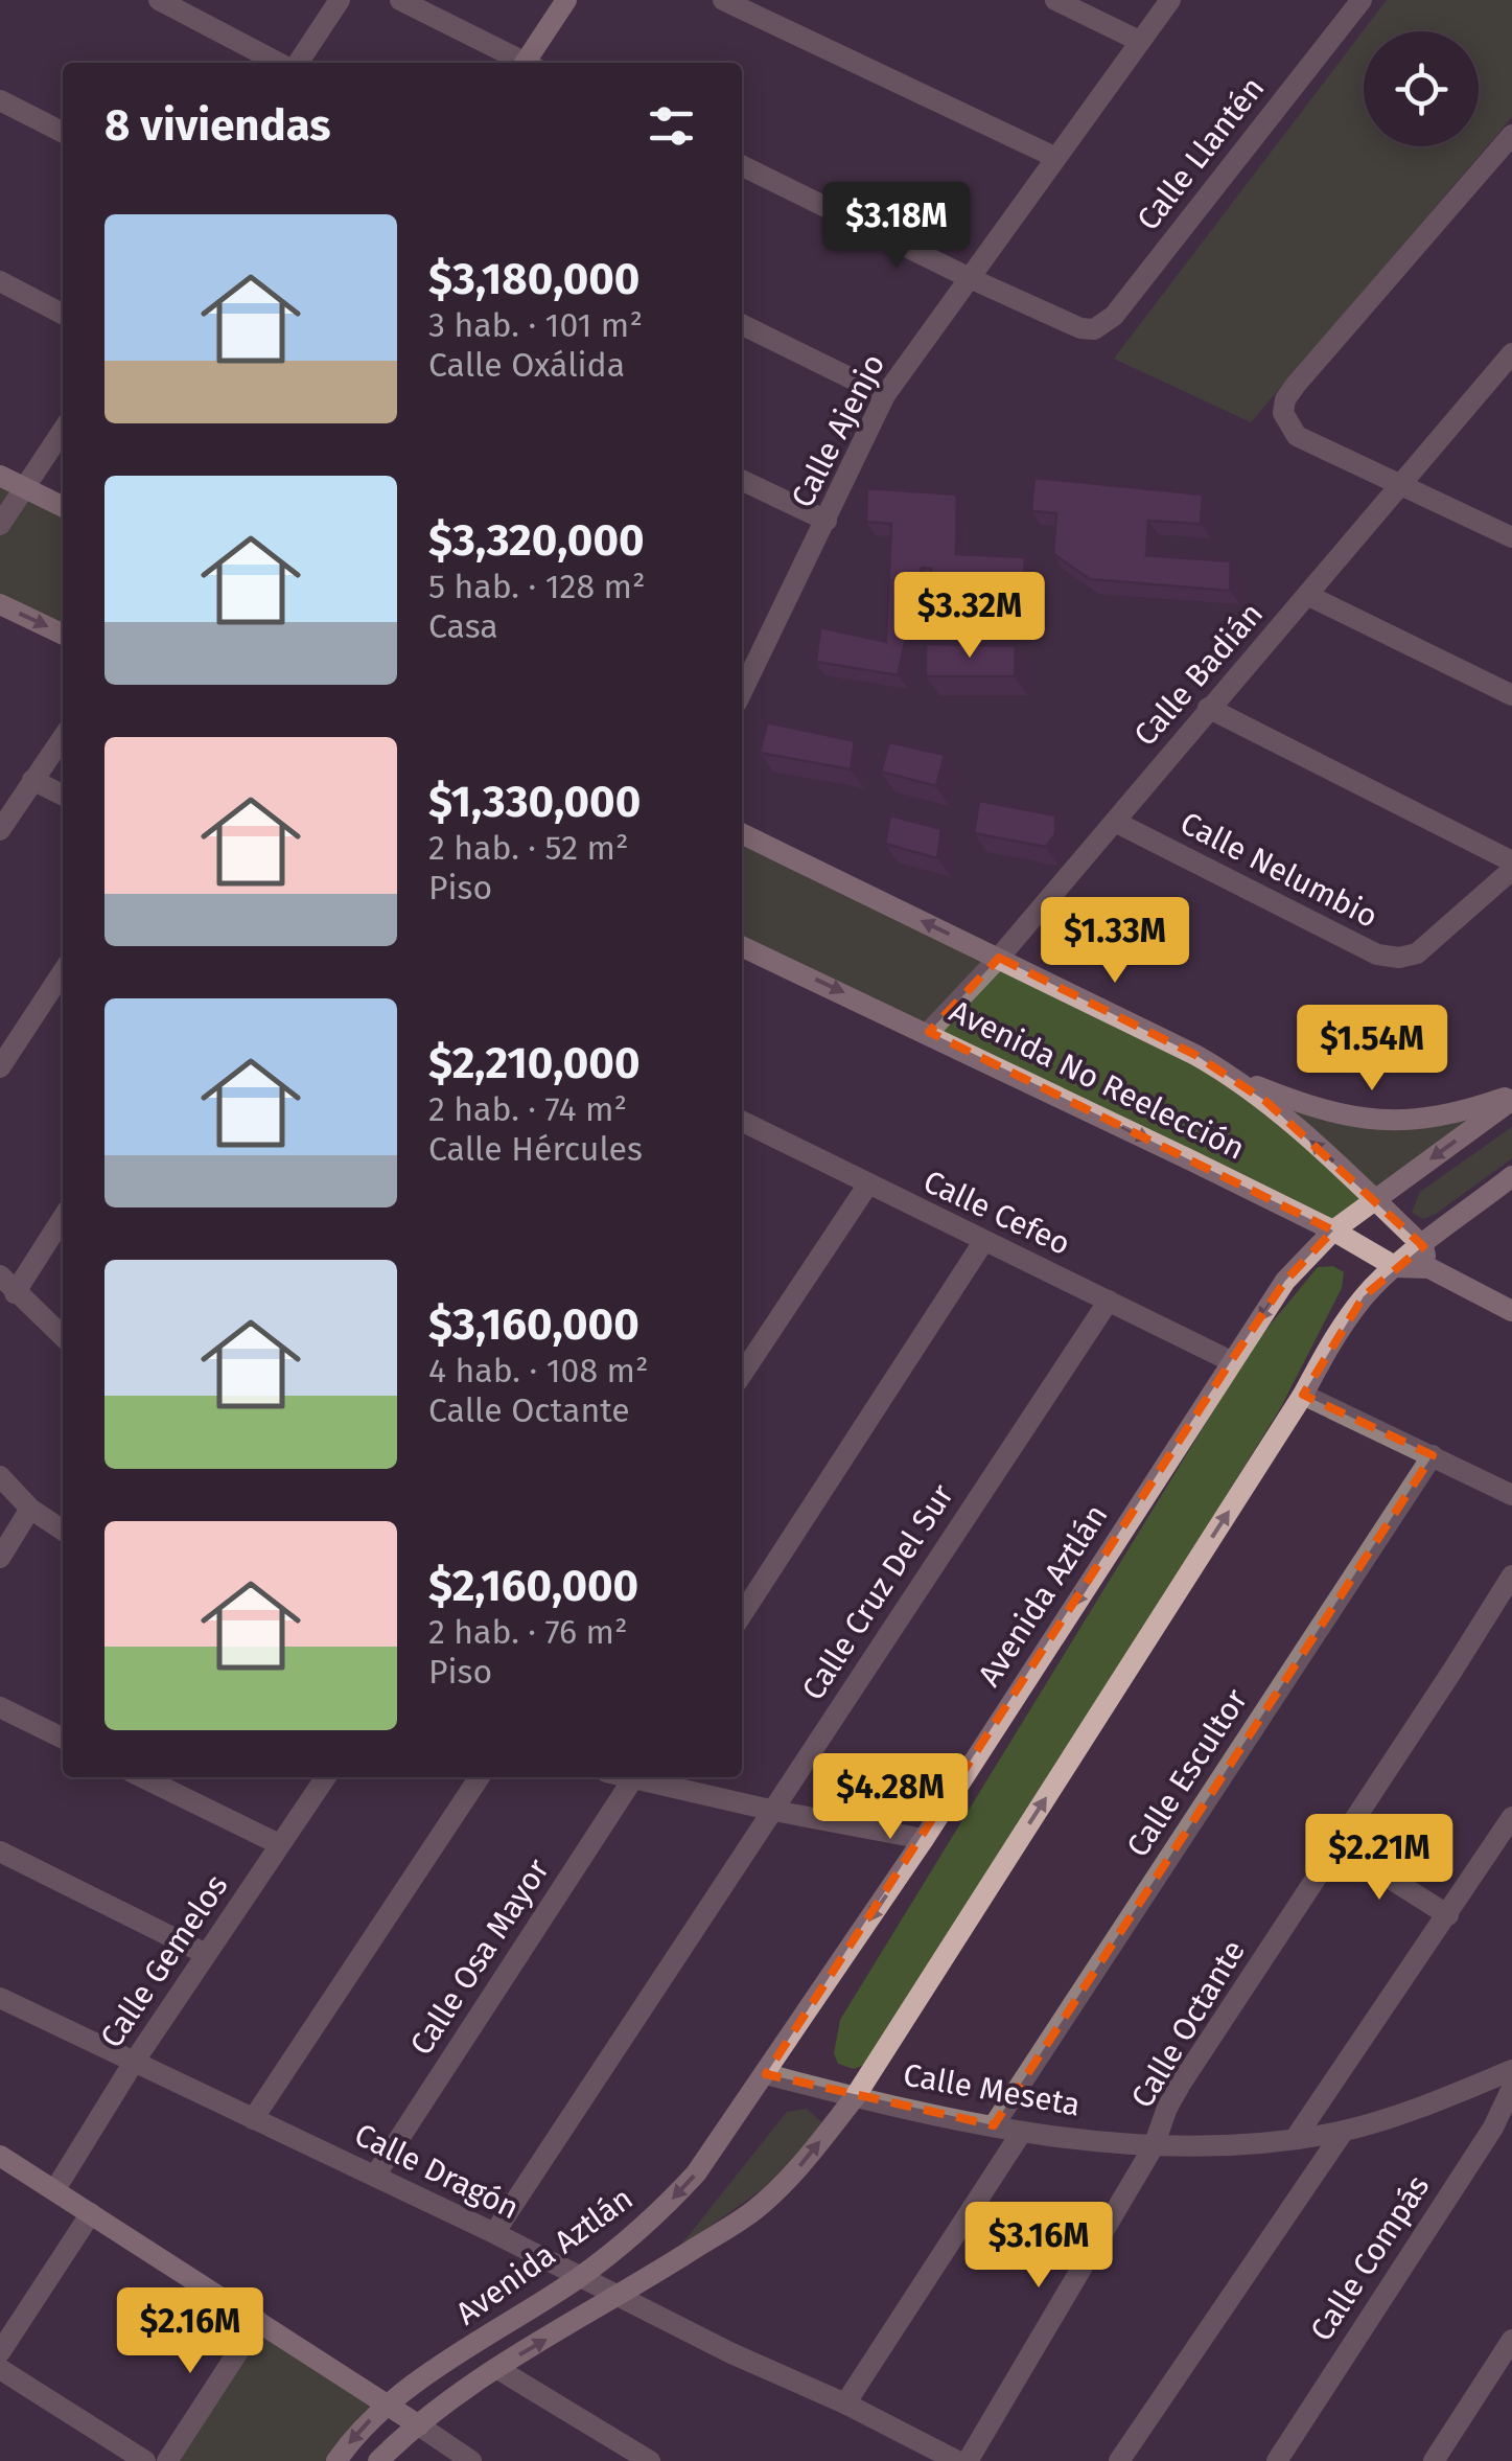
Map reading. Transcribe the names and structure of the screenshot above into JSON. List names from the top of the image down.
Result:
{
  "streets": {
    "main road": ["Avenida No Reelección", "Avenida Aztlán"],
    "street": [
      "Calle Llantén",
      "Calle Ajenjo",
      "Calle Badián",
      "Calle Nelumbio",
      "Calle Cefeo",
      "Calle Cruz Del Sur",
      "Calle Escultor",
      "Calle Osa Mayor",
      "Calle Gemelos",
      "Calle Octante",
      "Calle Meseta",
      "Calle Dragón",
      "Calle Compás"
    ]
  },
  "crossings": [
    ["Calle Llantén", "Calle Ajenjo"],
    ["Calle Badián", "Calle Nelumbio"],
    ["Calle Badián", "Avenida No Reelección"],
    ["Avenida No Reelección", "Avenida Aztlán"],
    ["Calle Cefeo", "Calle Cruz Del Sur"],
    ["Calle Cefeo", "Avenida Aztlán"],
    ["Calle Cruz Del Sur", "Calle Dragón"],
    ["Avenida Aztlán", "Calle Meseta"],
    ["Avenida Aztlán", "Calle Dragón"],
    ["Calle Escultor", "Calle Meseta"],
    ["Calle Osa Mayor", "Calle Dragón"],
    ["Calle Gemelos", "Calle Dragón"],
    ["Calle Octante", "Calle Meseta"]
  ],
  "page": {
    "heading": "8 viviendas",
    "price": [
      "$3.18M",
      "$3.32M",
      "$1.33M",
      "$1.54M",
      "$4.28M",
      "$2.21M",
      "$3.16M",
      "$2.16M"
    ],
    "list": [
      {
        "name": "$3,180,000",
        "note": "3 hab. · 101 m² · Calle Oxálida"
      },
      {
        "name": "$3,320,000",
        "note": "5 hab. · 128 m² · Casa"
      },
      {
        "name": "$1,330,000",
        "note": "2 hab. · 52 m² · Piso"
      },
      {
        "name": "$2,210,000",
        "note": "2 hab. · 74 m² · Calle Hércules"
      },
      {
        "name": "$3,160,000",
        "note": "4 hab. · 108 m² · Calle Octante"
      },
      {
        "name": "$2,160,000",
        "note": "2 hab. · 76 m² · Piso"
      }
    ]
  }
}
